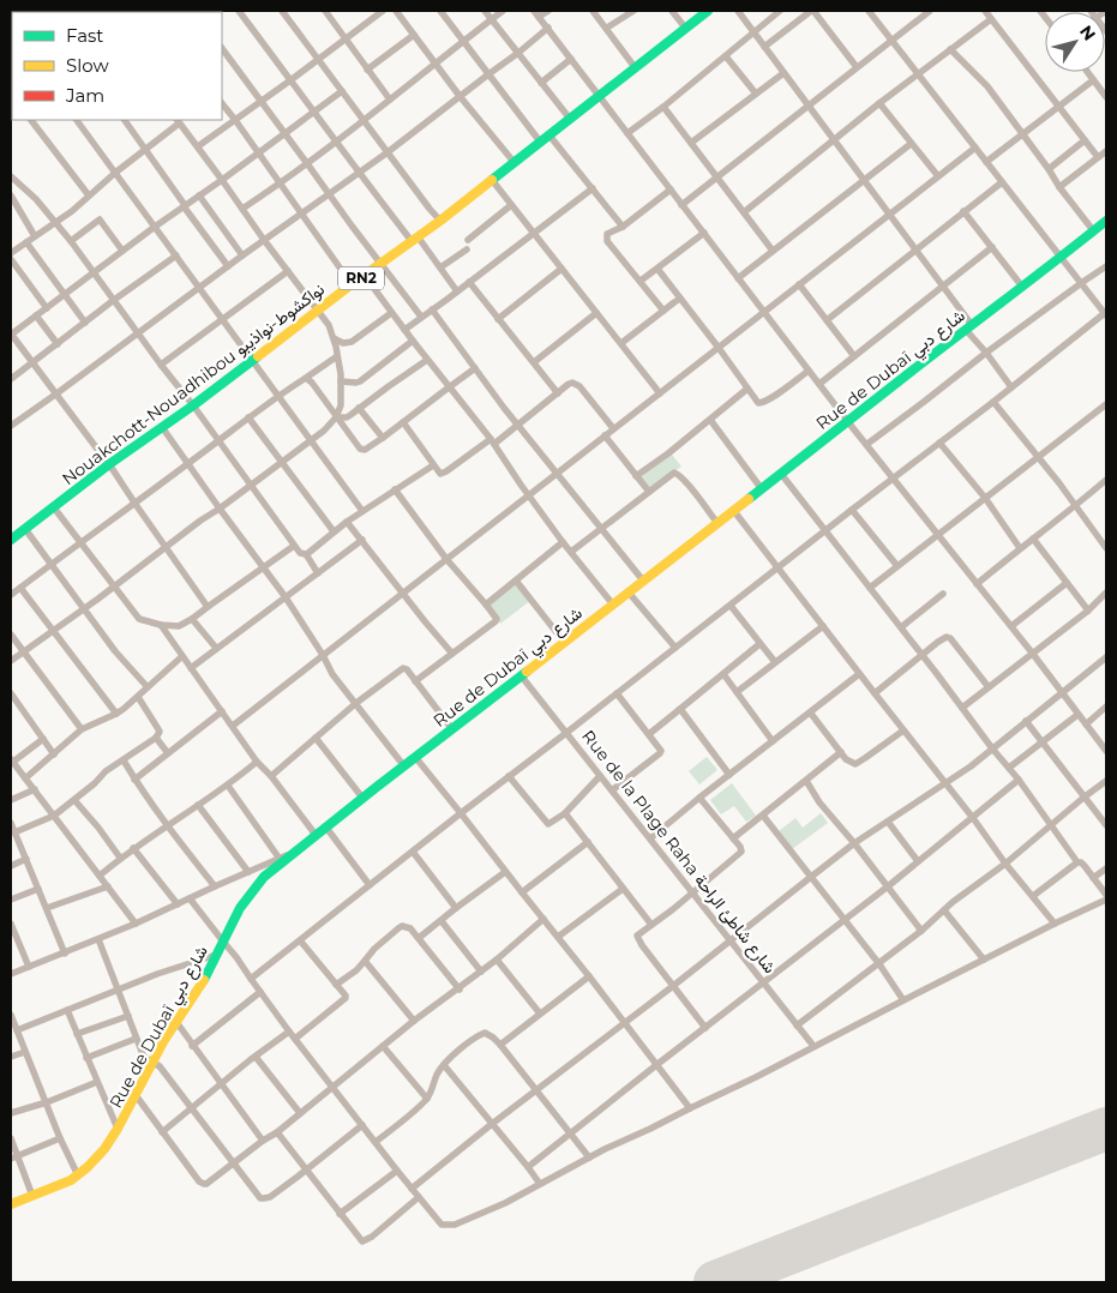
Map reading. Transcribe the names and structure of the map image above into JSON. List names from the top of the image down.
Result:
{
  "streets": {
    "main road": ["RN2", "Rue de Dubaï شارع دبي", "Nouakchott-Nouadhibou نواكشوط-نواذيبو"],
    "street": ["Rue de la Plage Raha شارع شاطئ الراحة"]
  },
  "crossings": [
    ["Rue de Dubaï شارع دبي", "Rue de la Plage Raha شارع شاطئ الراحة"]
  ],
  "legend": ["Fast", "Slow", "Jam"],
  "north": "top right"
}
